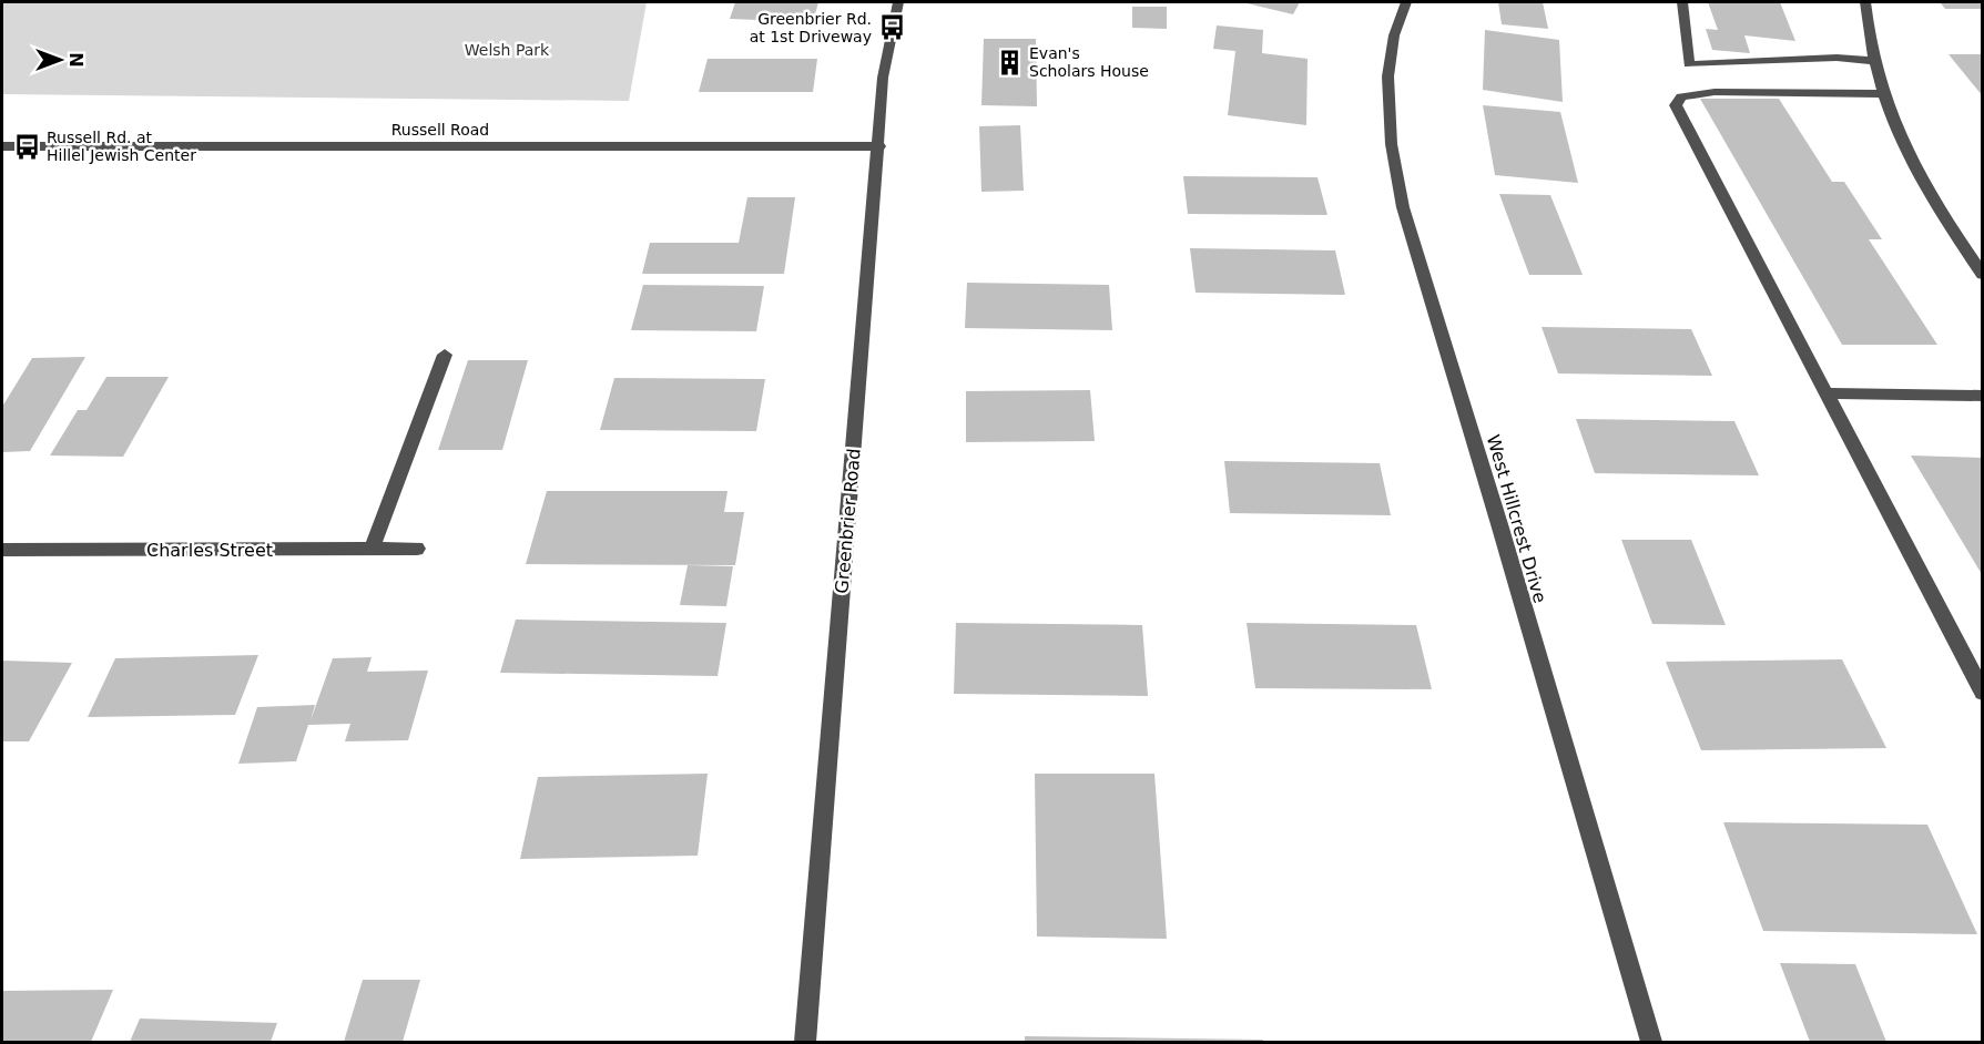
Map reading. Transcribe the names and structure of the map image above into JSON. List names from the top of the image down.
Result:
{
  "streets": {
    "street": [
      "Russell Road",
      "West Hillcrest Drive",
      "Greenbrier Road",
      "Charles Street"
    ]
  },
  "crossings": [
    ["Russell Road", "Greenbrier Road"]
  ],
  "parks": ["Welsh Park"],
  "places": {
    "bus stop": ["Greenbrier Rd. at 1st Driveway", "Russell Rd. at Hillel Jewish Center"],
    "building": ["Evan's Scholars House"]
  },
  "north": "right"
}
